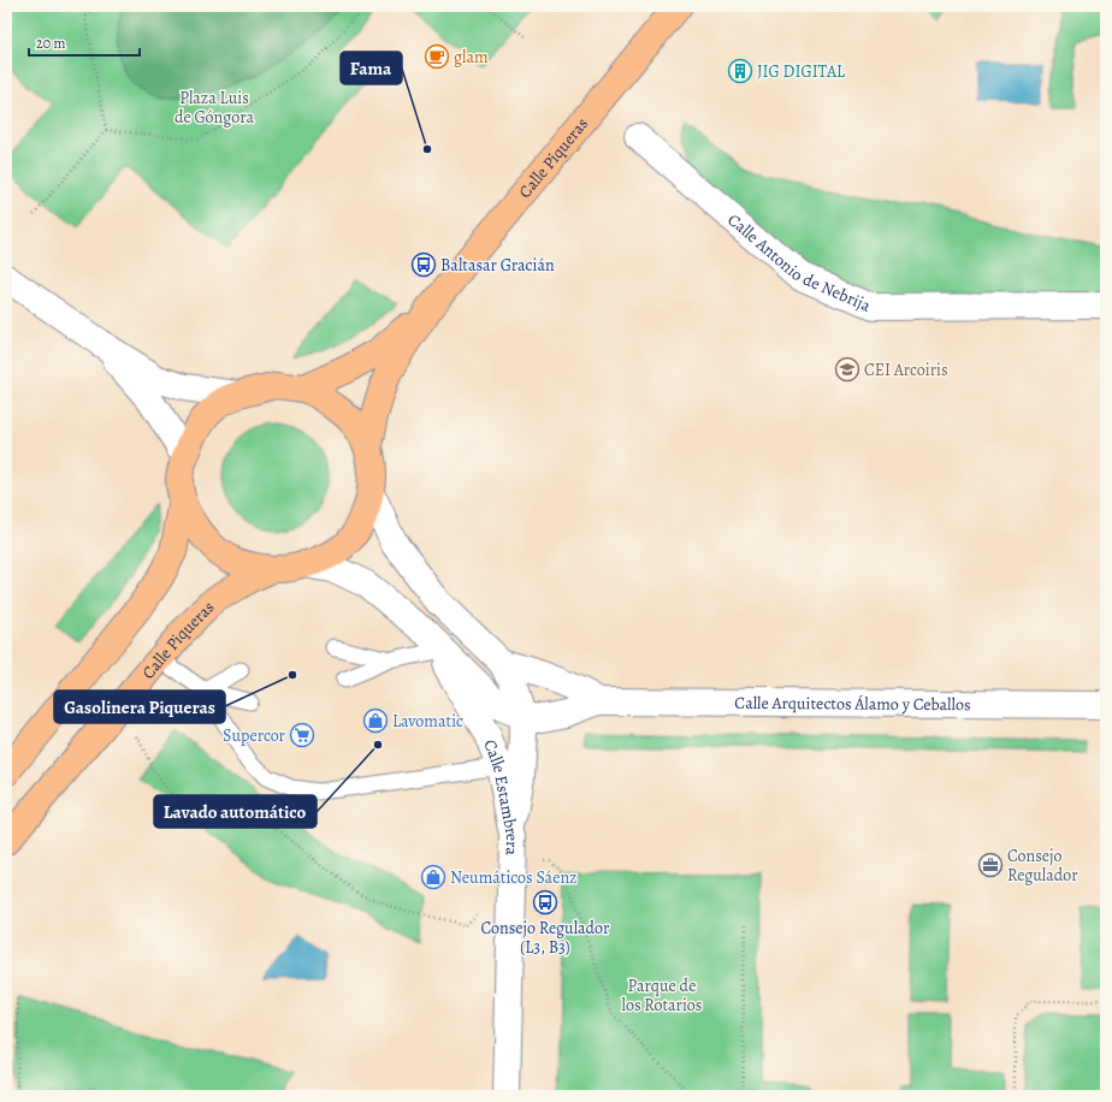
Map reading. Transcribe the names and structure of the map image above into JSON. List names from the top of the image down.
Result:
{
  "streets": {
    "main road": ["Calle Piqueras"],
    "street": ["Calle Antonio de Nebrija", "Calle Arquitectos Álamo y Ceballos", "Calle Estambrera"]
  },
  "parks": ["Plaza Luis de Góngora", "Parque de los Rotarios"],
  "places": {
    "cafe": ["glam"],
    "building": ["JIG DIGITAL"],
    "other": ["Fama", "Gasolinera Piqueras", "Lavado automático"],
    "bus stop": ["Baltasar Gracián", "Consejo Regulador (L3, B3)"],
    "school or university": ["CEI Arcoiris"],
    "shop": ["Lavomatic", "Neumáticos Sáenz"],
    "supermarket": ["Supercor"],
    "office": ["Consejo Regulador"]
  },
  "scale_bar": "20 m"
}
